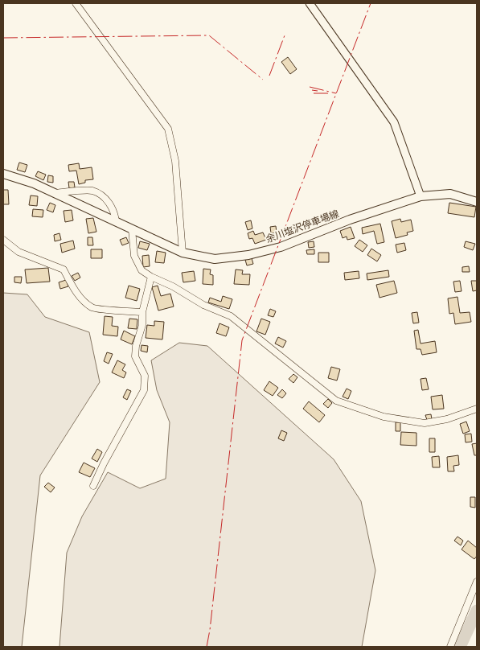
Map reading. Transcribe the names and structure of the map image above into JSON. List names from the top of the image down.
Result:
{
  "streets": {
    "main road": ["余川塩沢停車場線"]
  }
}
